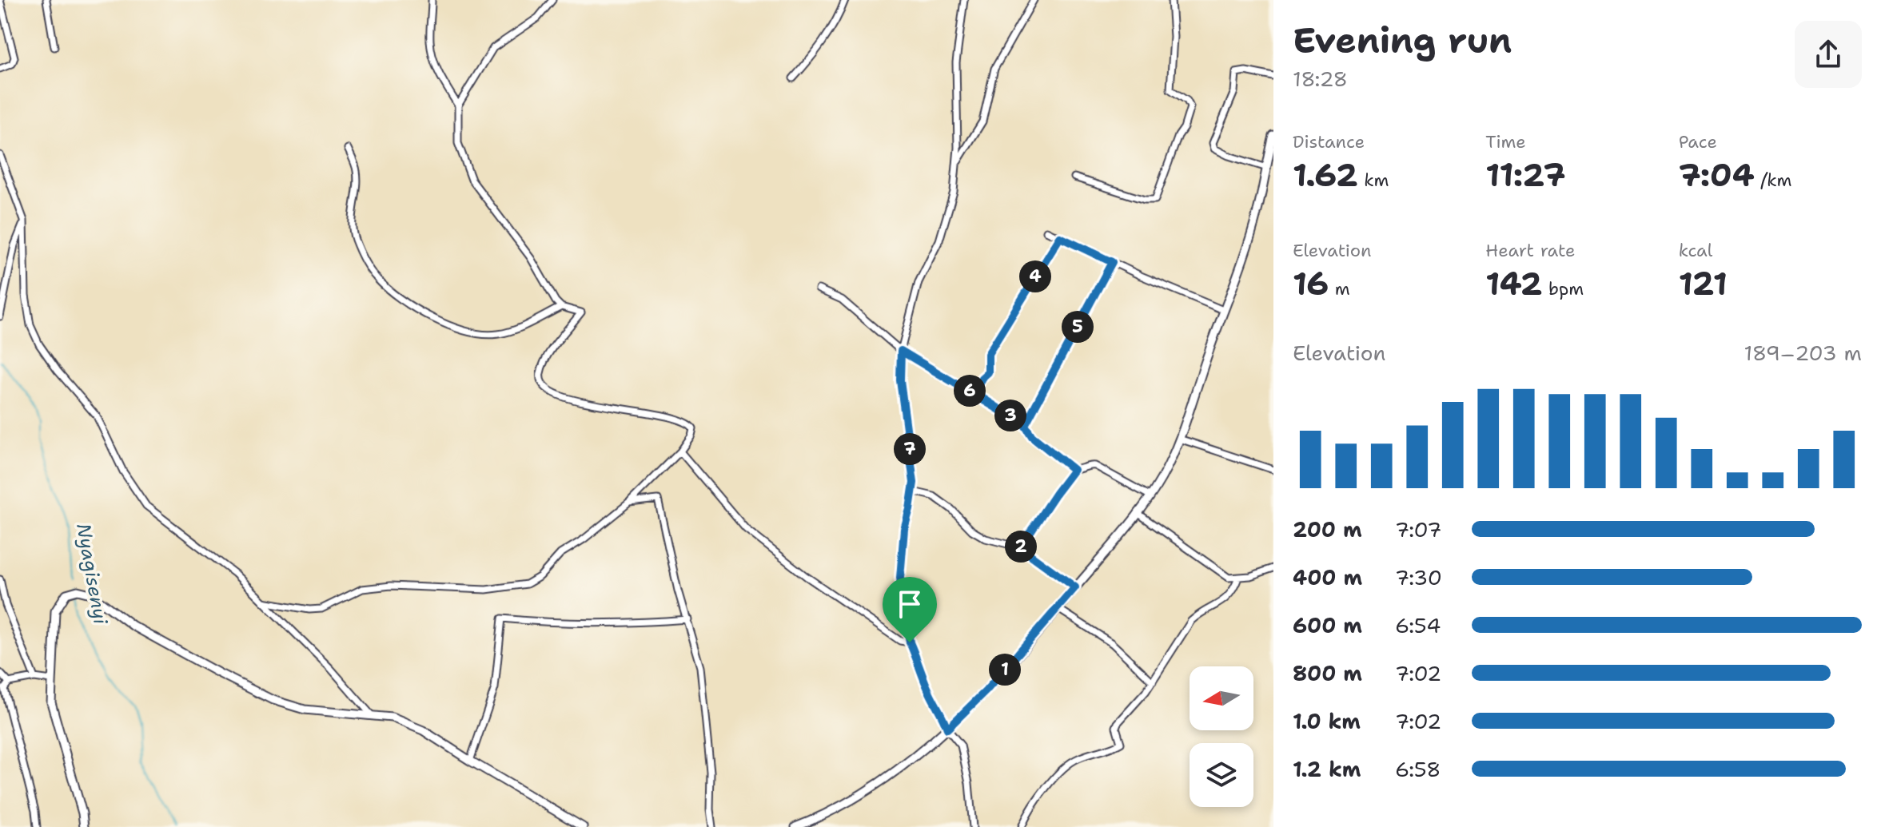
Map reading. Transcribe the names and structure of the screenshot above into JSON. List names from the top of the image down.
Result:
{
  "water": ["Nyagisenyi"],
  "north": "left",
  "page": {
    "heading": ["Evening run", "18:28"],
    "stats": [
      ["Distance", "1.62 km"],
      ["Time", "11:27"],
      ["Pace", "7:04 /km"],
      ["Elevation", "16 m"],
      ["Heart rate", "142 bpm"],
      ["kcal", "121"]
    ],
    "pins": [
      "4",
      "5",
      "6",
      "3",
      "7",
      "2",
      "1"
    ],
    "chart": ["Elevation", "189–203 m"],
    "list": [
      {
        "name": "200 m",
        "note": "7:07"
      },
      {
        "name": "400 m",
        "note": "7:30"
      },
      {
        "name": "600 m",
        "note": "6:54"
      },
      {
        "name": "800 m",
        "note": "7:02"
      },
      {
        "name": "1.0 km",
        "note": "7:02"
      },
      {
        "name": "1.2 km",
        "note": "6:58"
      }
    ]
  }
}
